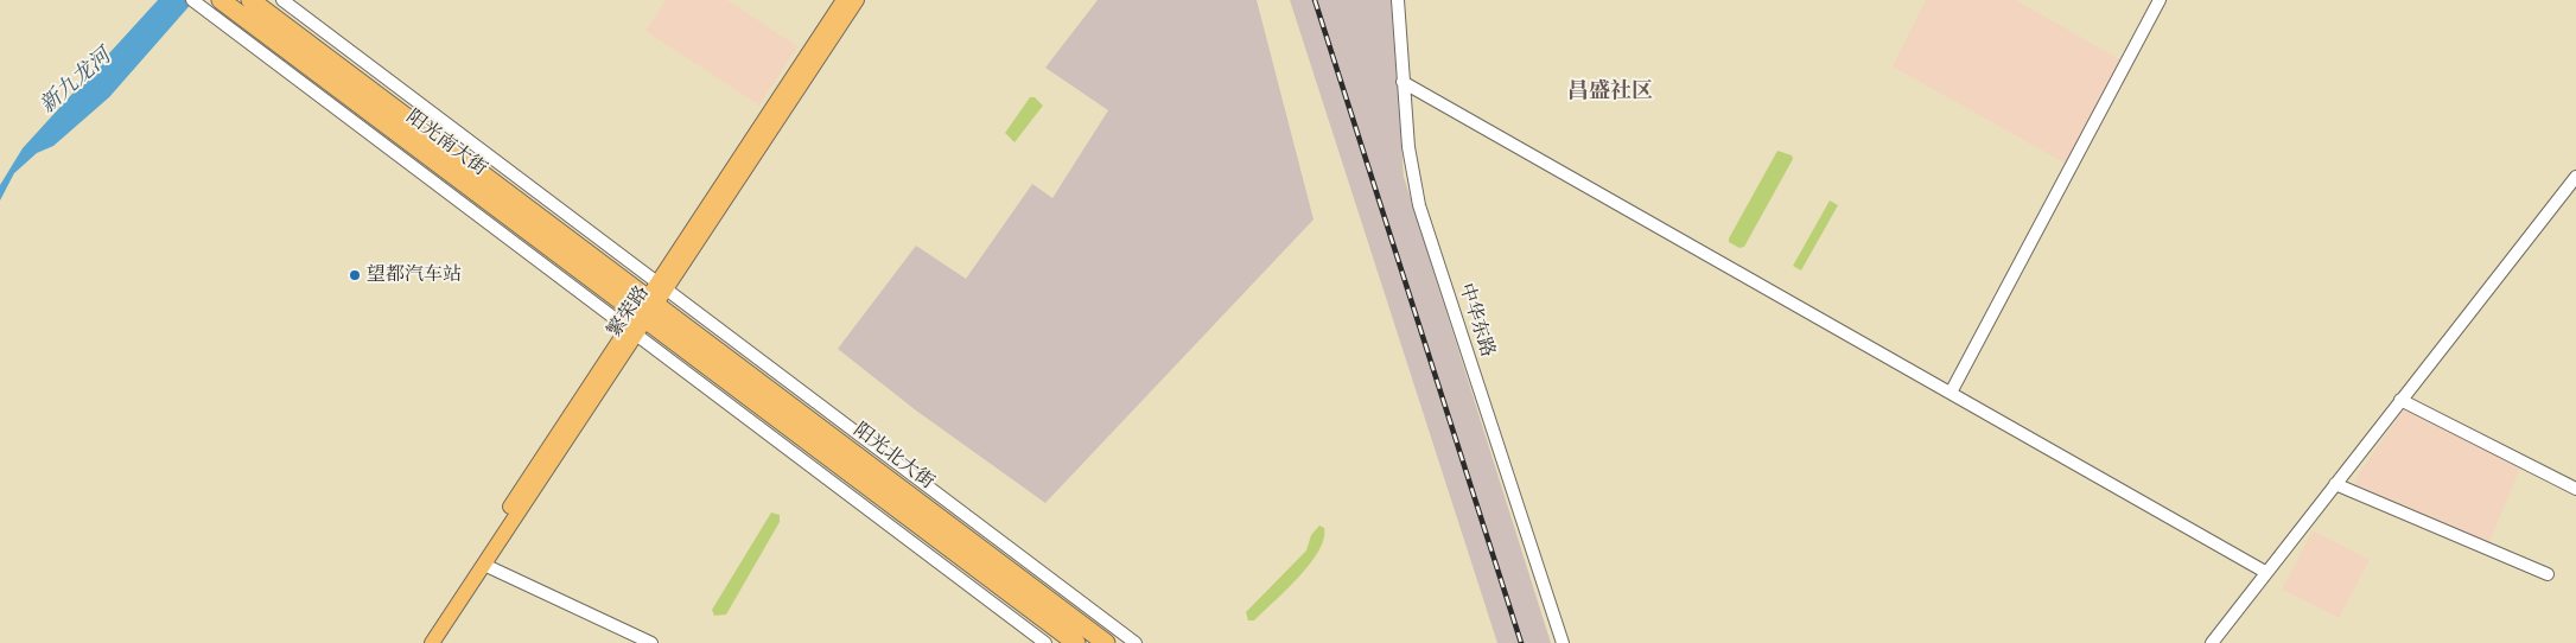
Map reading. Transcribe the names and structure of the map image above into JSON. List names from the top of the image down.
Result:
{
  "streets": {
    "highway": ["阳光南大街", "阳光北大街"],
    "main road": ["繁荣路"],
    "street": ["中华东路"]
  },
  "crossings": [
    ["阳光南大街", "繁荣路"],
    ["阳光南大街", "阳光北大街"],
    ["繁荣路", "阳光北大街"]
  ],
  "districts": ["昌盛社区"],
  "water": ["新九龙河"],
  "places": ["望都汽车站"]
}
